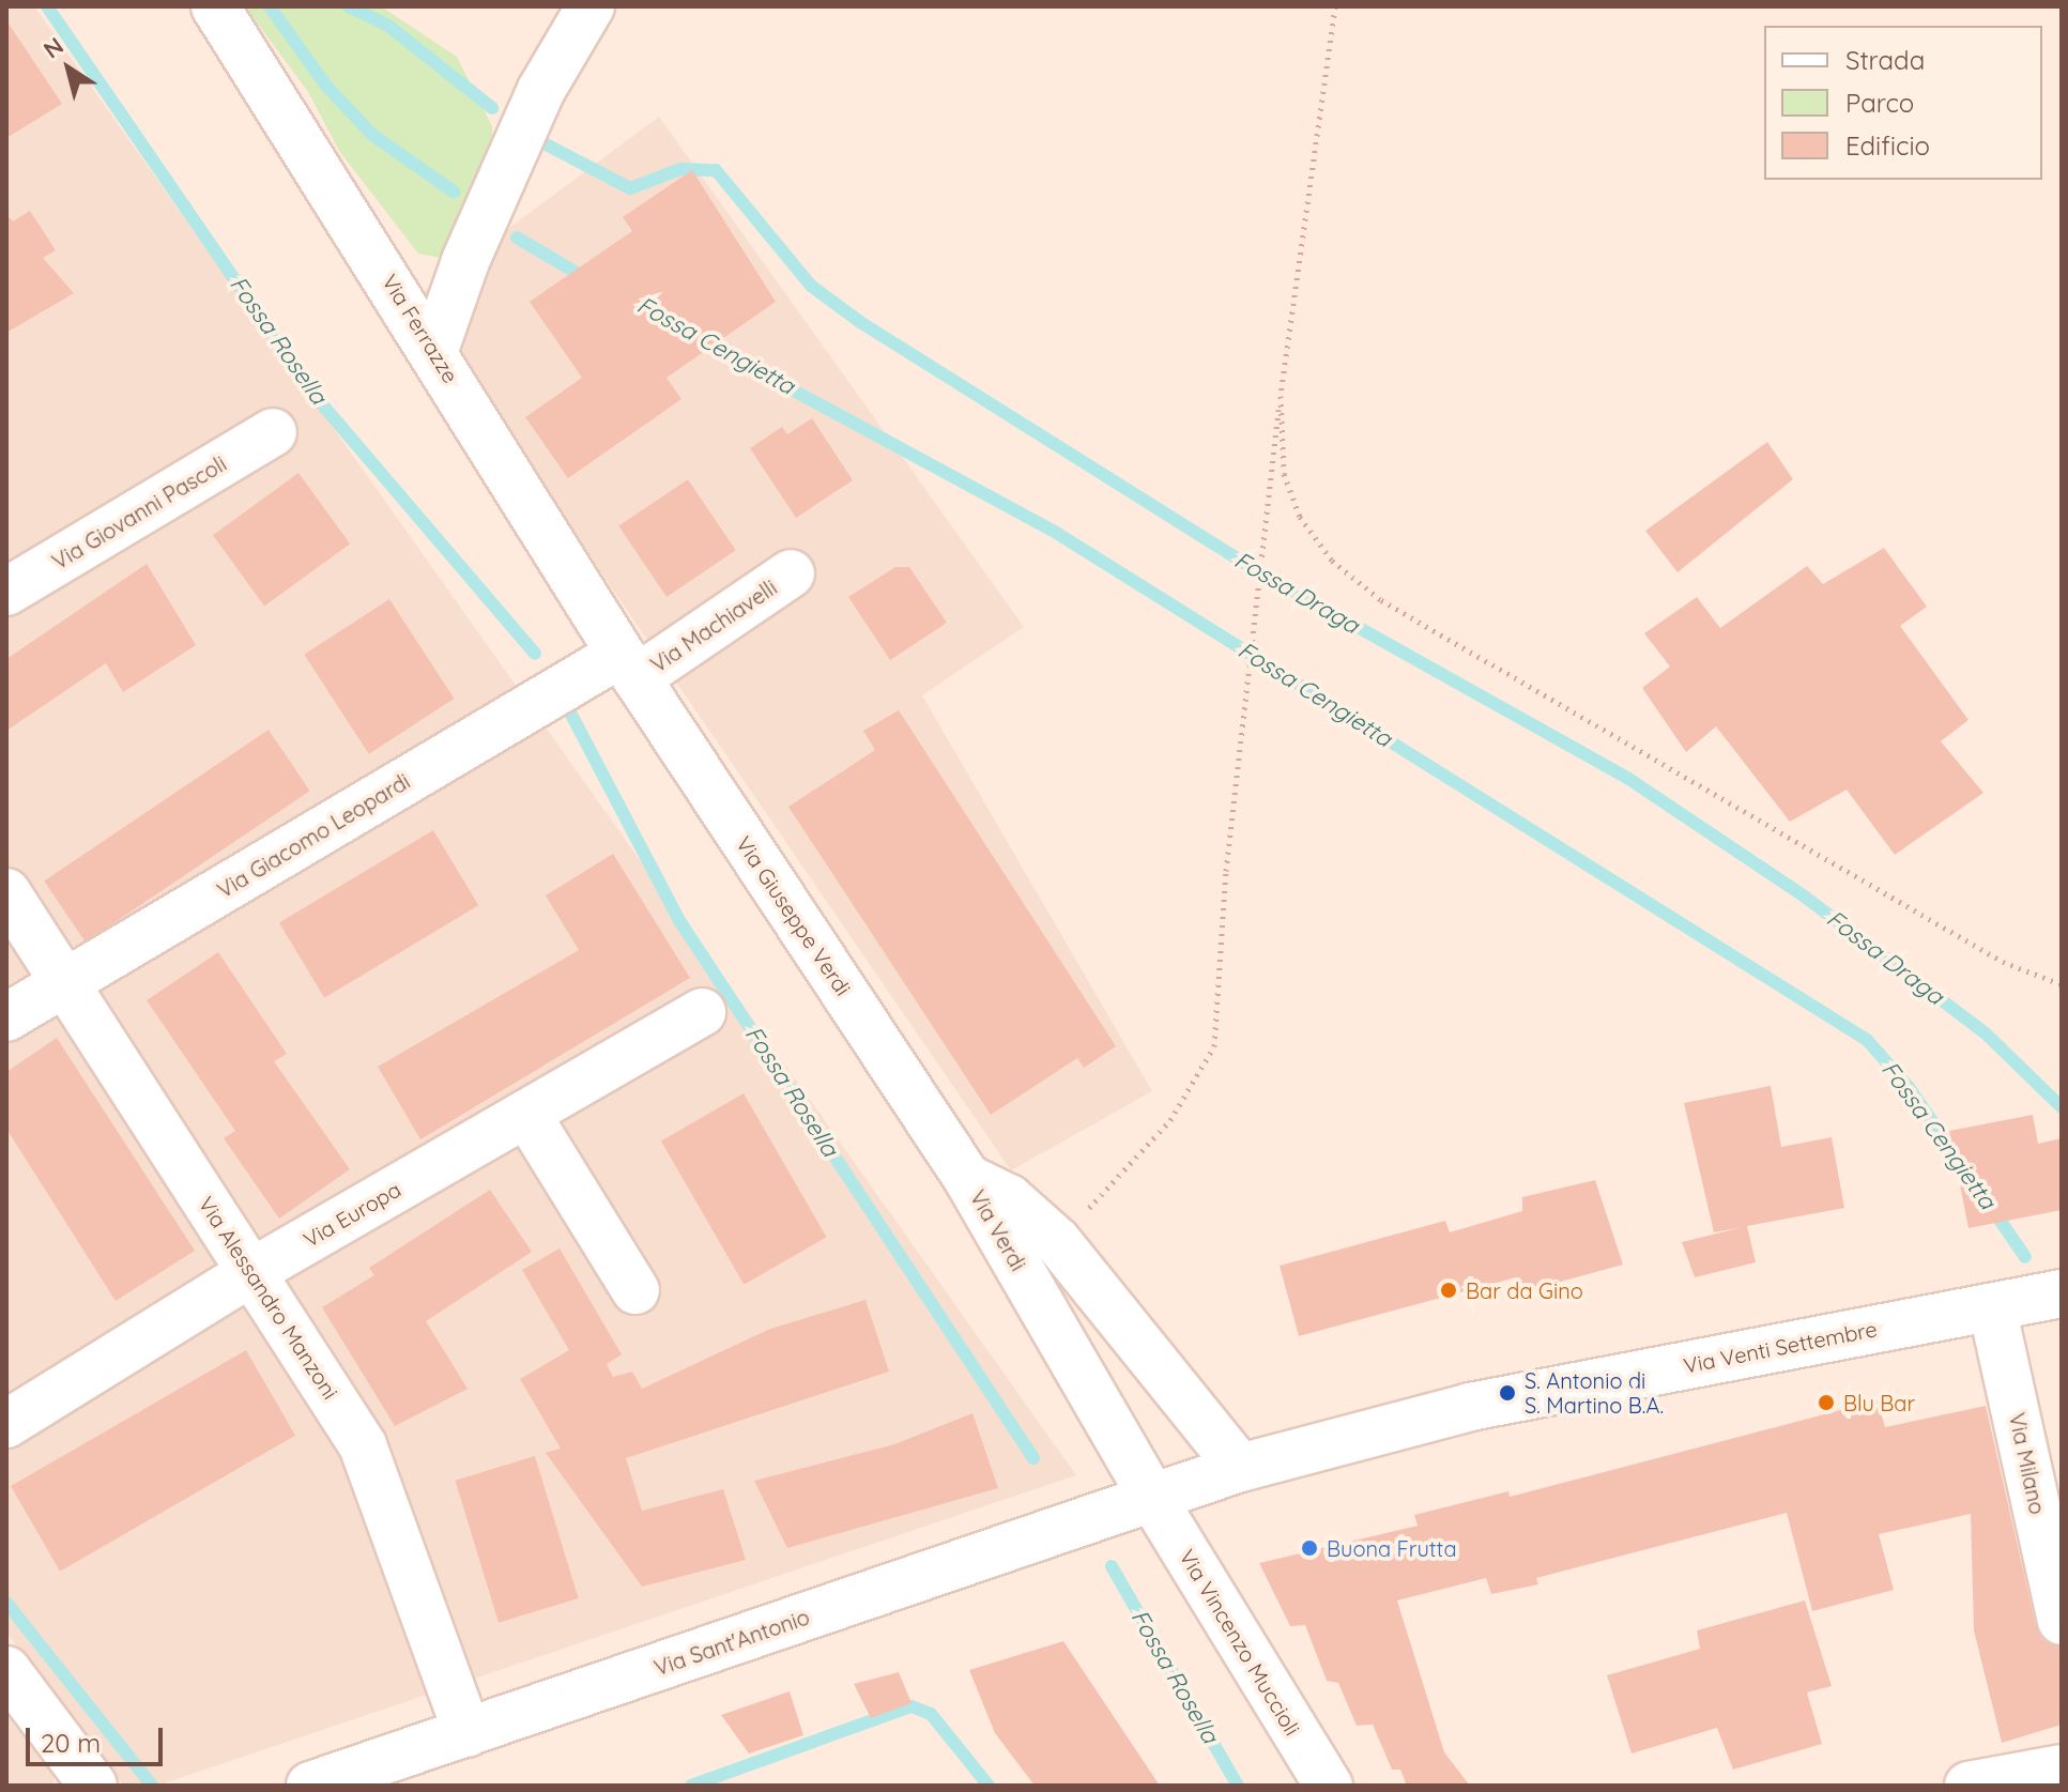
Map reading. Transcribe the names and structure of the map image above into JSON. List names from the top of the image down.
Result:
{
  "streets": {
    "street": [
      "Via Ferrazze",
      "Via Giovanni Pascoli",
      "Via Machiavelli",
      "Via Giacomo Leopardi",
      "Via Giuseppe Verdi",
      "Via Europa",
      "Via Verdi",
      "Via Alessandro Manzoni",
      "Via Venti Settembre",
      "Via Milano",
      "Via Sant'Antonio",
      "Via Vincenzo Muccioli"
    ]
  },
  "crossings": [
    ["Via Ferrazze", "Via Machiavelli"],
    ["Via Ferrazze", "Via Giacomo Leopardi"],
    ["Via Ferrazze", "Via Giuseppe Verdi"],
    ["Via Machiavelli", "Via Giacomo Leopardi"],
    ["Via Machiavelli", "Via Giuseppe Verdi"],
    ["Via Giacomo Leopardi", "Via Giuseppe Verdi"],
    ["Via Giacomo Leopardi", "Via Alessandro Manzoni"],
    ["Via Giuseppe Verdi", "Via Verdi"],
    ["Via Europa", "Via Alessandro Manzoni"],
    ["Via Verdi", "Via Venti Settembre"],
    ["Via Verdi", "Via Sant'Antonio"],
    ["Via Verdi", "Via Vincenzo Muccioli"],
    ["Via Alessandro Manzoni", "Via Sant'Antonio"],
    ["Via Venti Settembre", "Via Milano"],
    ["Via Venti Settembre", "Via Sant'Antonio"],
    ["Via Venti Settembre", "Via Vincenzo Muccioli"],
    ["Via Sant'Antonio", "Via Vincenzo Muccioli"]
  ],
  "water": ["Fossa Rosella", "Fossa Cengietta", "Fossa Draga"],
  "places": [
    "Bar da Gino",
    "S. Antonio di S. Martino B.A.",
    "Blu Bar",
    "Buona Frutta"
  ],
  "legend": ["Strada", "Parco", "Edificio"],
  "scale_bar": "20 m",
  "north": "top left"
}
